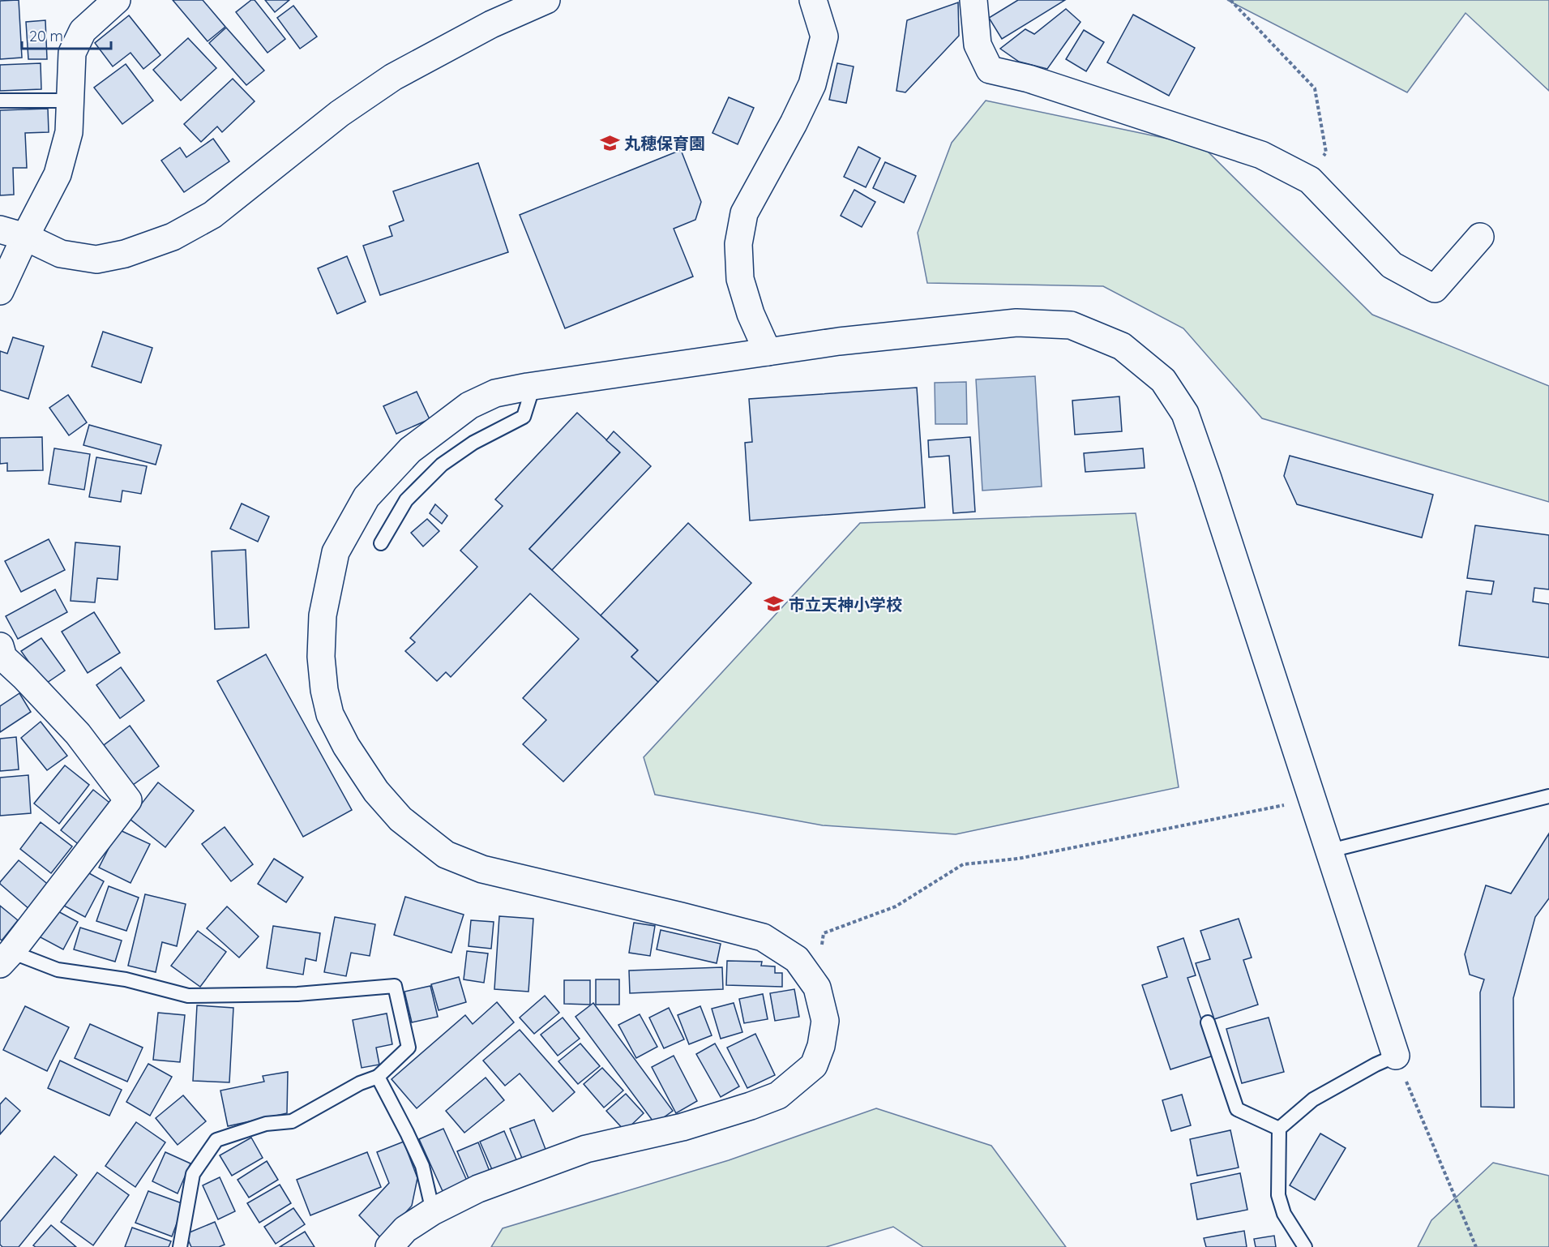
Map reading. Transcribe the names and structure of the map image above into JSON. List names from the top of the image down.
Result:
{
  "places": {
    "school or university": ["丸穂保育園", "市立天神小学校"]
  },
  "scale_bar": "20 m"
}
